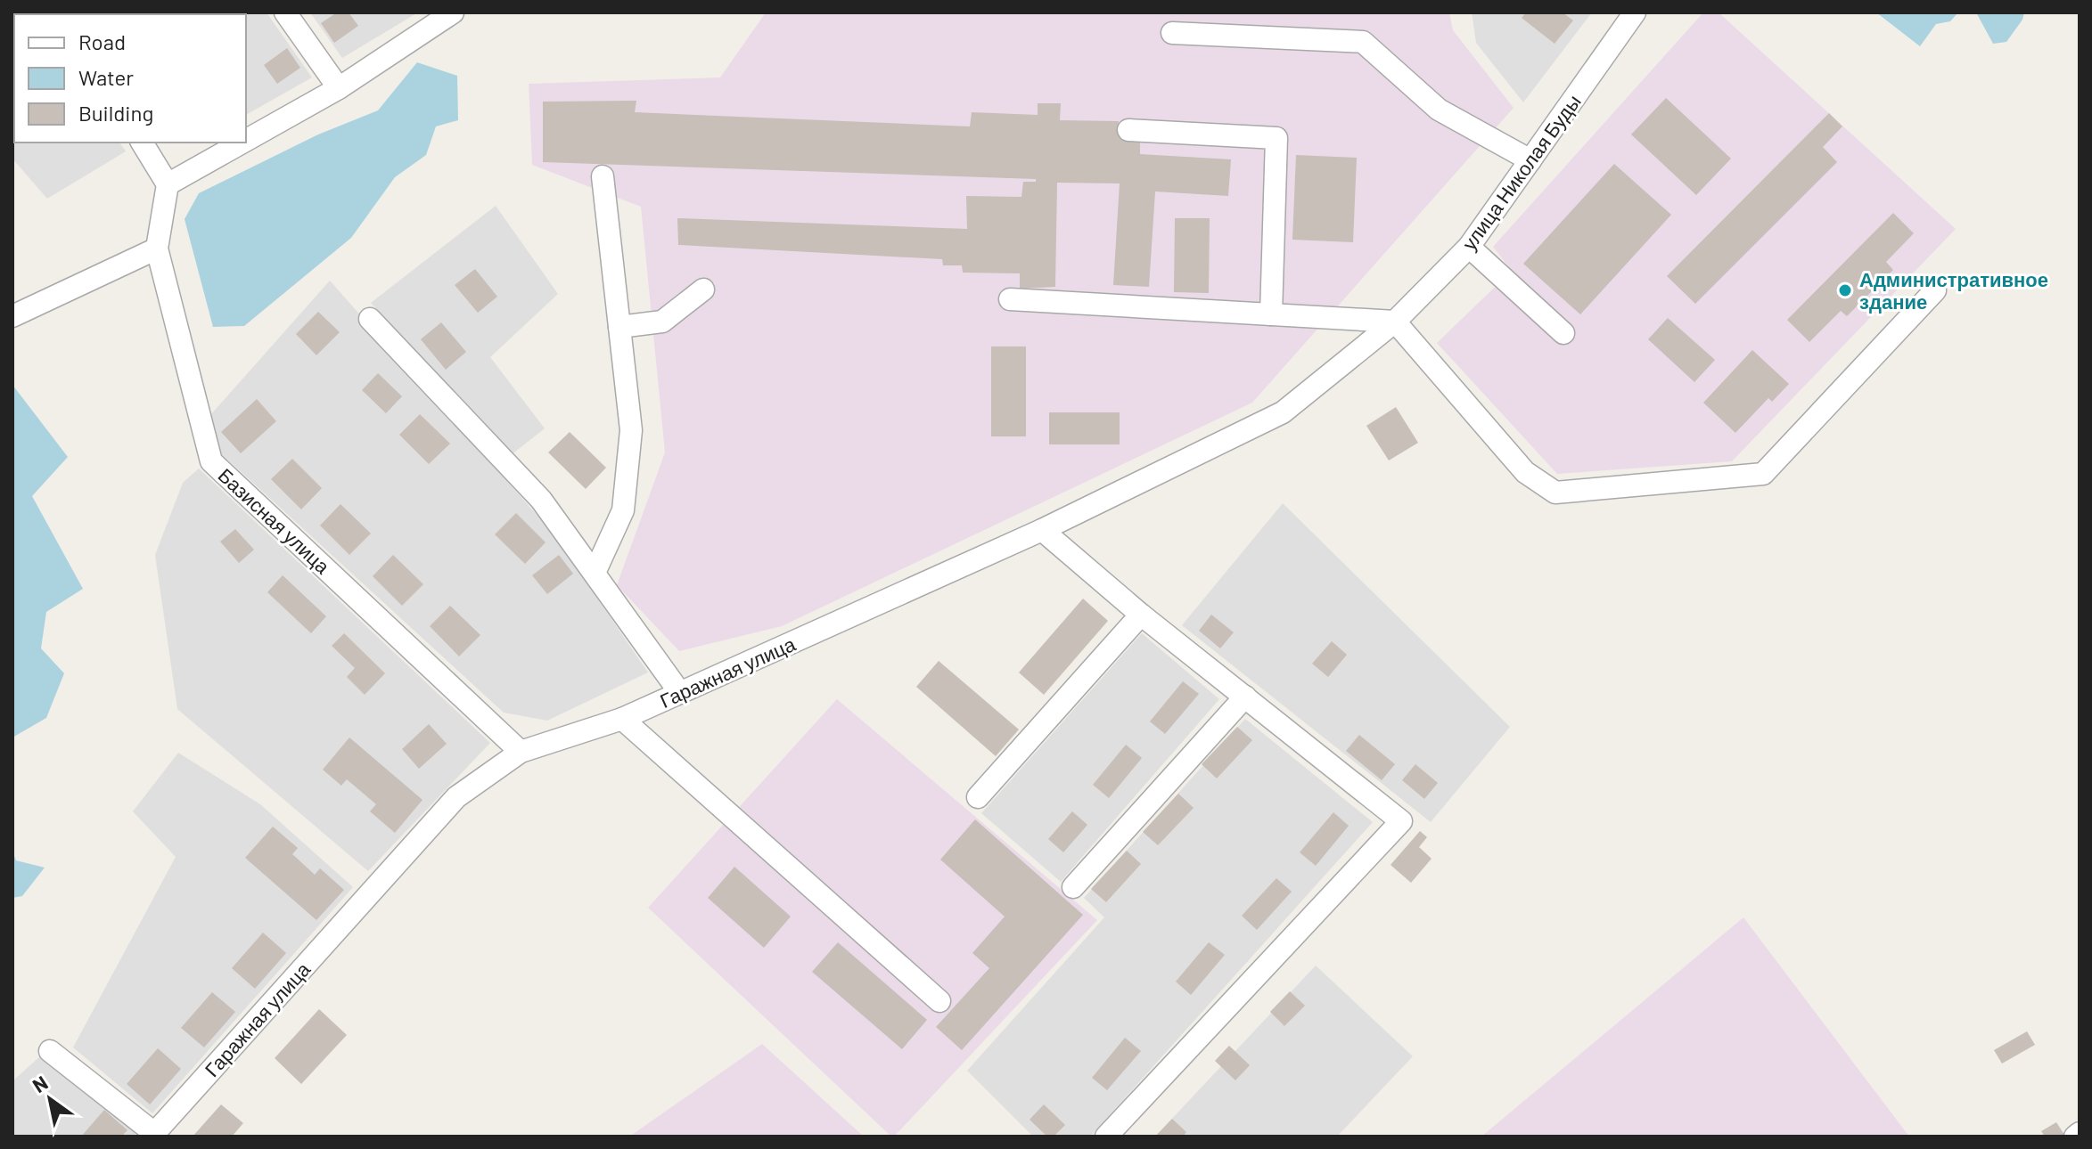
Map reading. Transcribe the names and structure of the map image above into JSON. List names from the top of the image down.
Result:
{
  "streets": {
    "street": ["улица Николая Буды", "Базисная улица", "Гаражная улица"]
  },
  "crossings": [
    ["улица Николая Буды", "Гаражная улица"],
    ["Базисная улица", "Гаражная улица"]
  ],
  "places": ["Административное здание"],
  "legend": ["Road", "Water", "Building"],
  "north": "top left"
}
